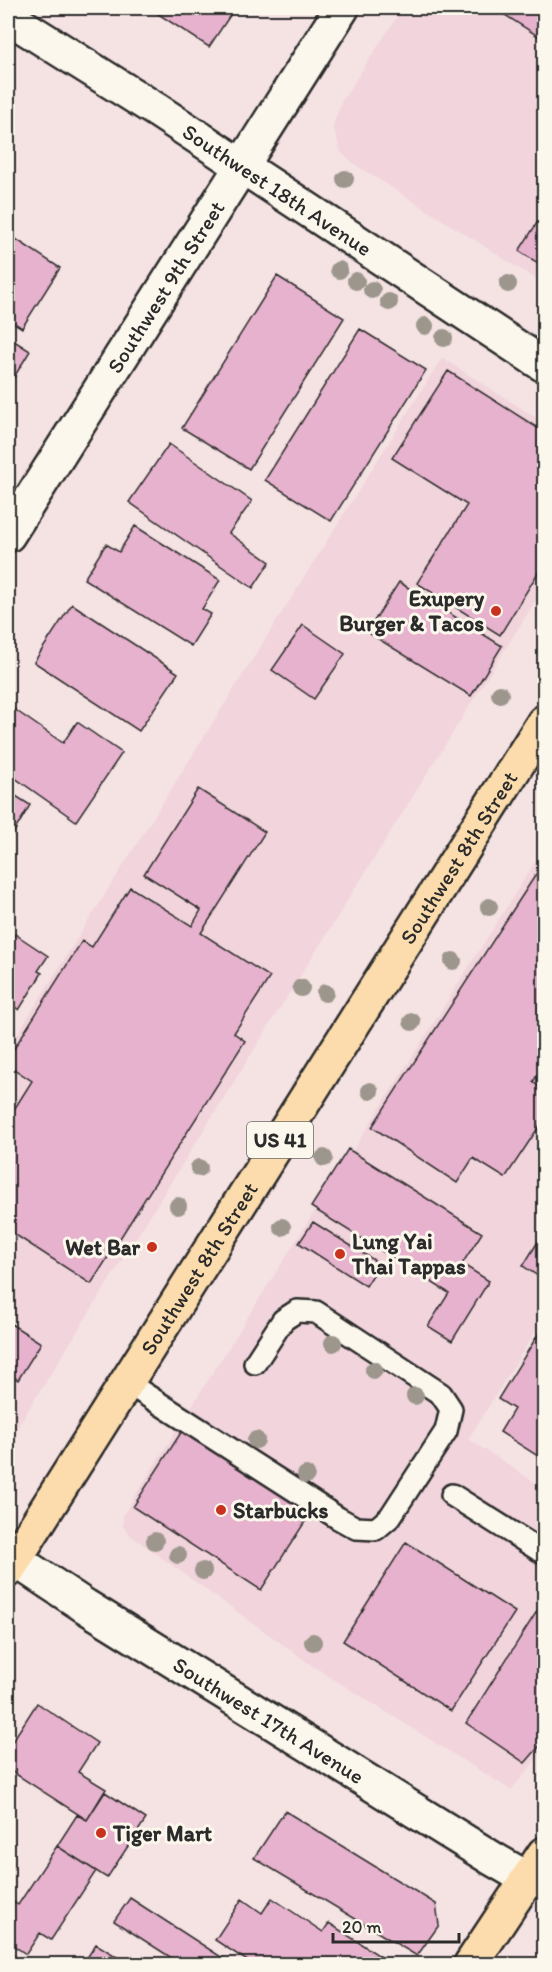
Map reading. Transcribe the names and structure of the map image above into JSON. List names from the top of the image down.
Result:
{
  "streets": {
    "main road": ["Southwest 8th Street", "US 41"],
    "street": ["Southwest 18th Avenue", "Southwest 9th Street", "Southwest 17th Avenue"]
  },
  "crossings": [
    ["Southwest 18th Avenue", "Southwest 9th Street"],
    ["Southwest 8th Street", "Southwest 17th Avenue"]
  ],
  "places": [
    "Exupery Burger & Tacos",
    "Wet Bar",
    "Lung Yai Thai Tappas",
    "Starbucks",
    "Tiger Mart"
  ],
  "scale_bar": "20 m"
}
